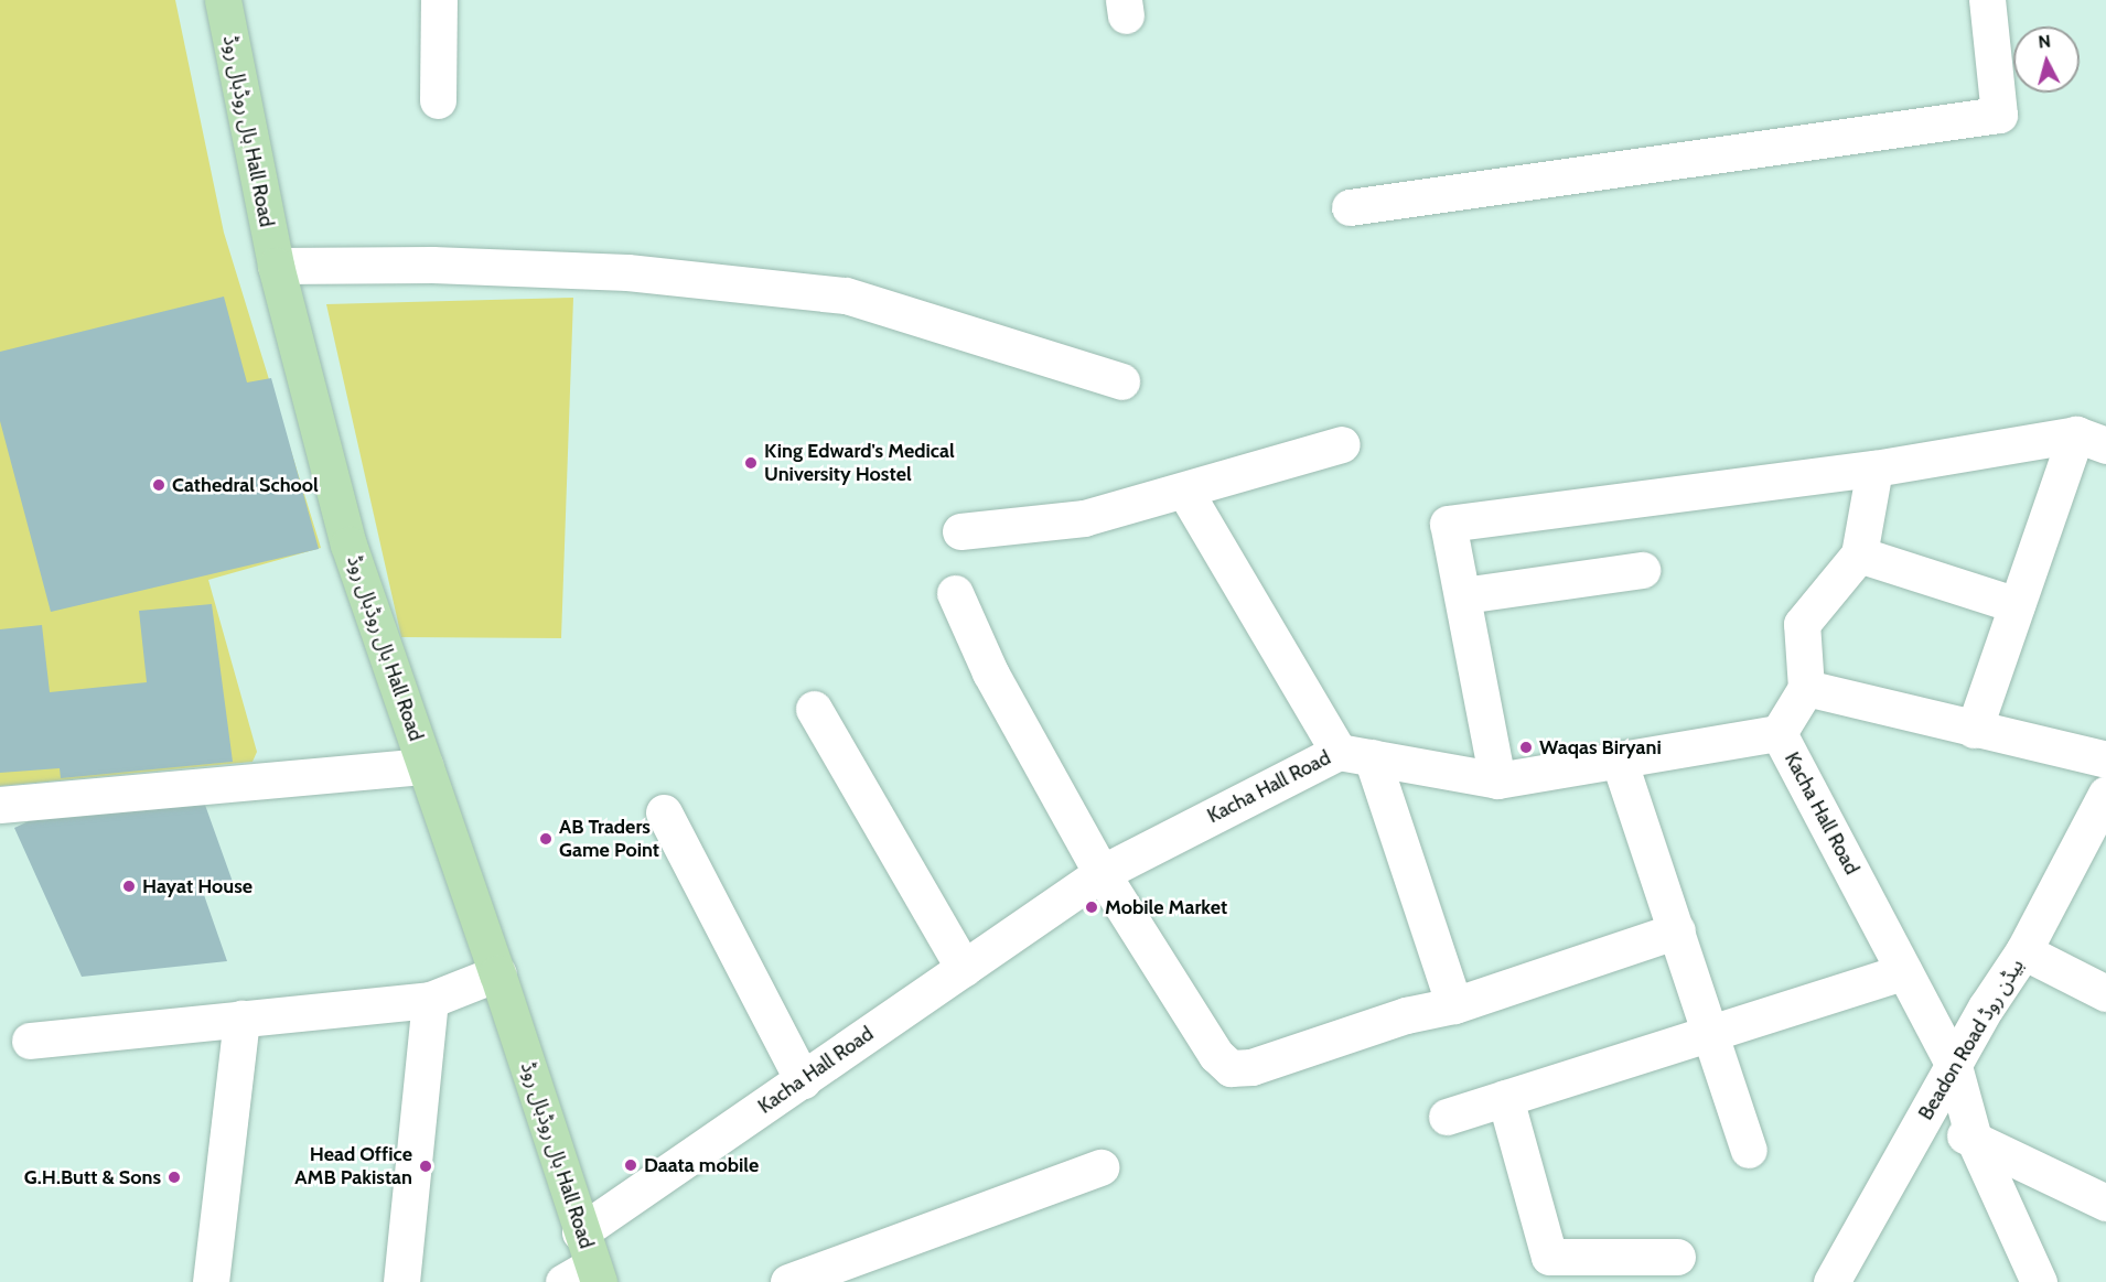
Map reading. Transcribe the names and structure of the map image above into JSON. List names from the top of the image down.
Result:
{
  "streets": {
    "main road": ["ہال روڈہال روڈ Hall Road"],
    "street": ["Kacha Hall Road", "Beadon Road بیڈن روڈ"]
  },
  "crossings": [
    ["ہال روڈہال روڈ Hall Road", "Kacha Hall Road"],
    ["Kacha Hall Road", "Beadon Road بیڈن روڈ"]
  ],
  "places": [
    "King Edward's Medical University Hostel",
    "Cathedral School",
    "Waqas Biryani",
    "AB Traders Game Point",
    "Hayat House",
    "Mobile Market",
    "Daata mobile",
    "Head Office AMB Pakistan",
    "G.H.Butt & Sons"
  ],
  "north": "top"
}
